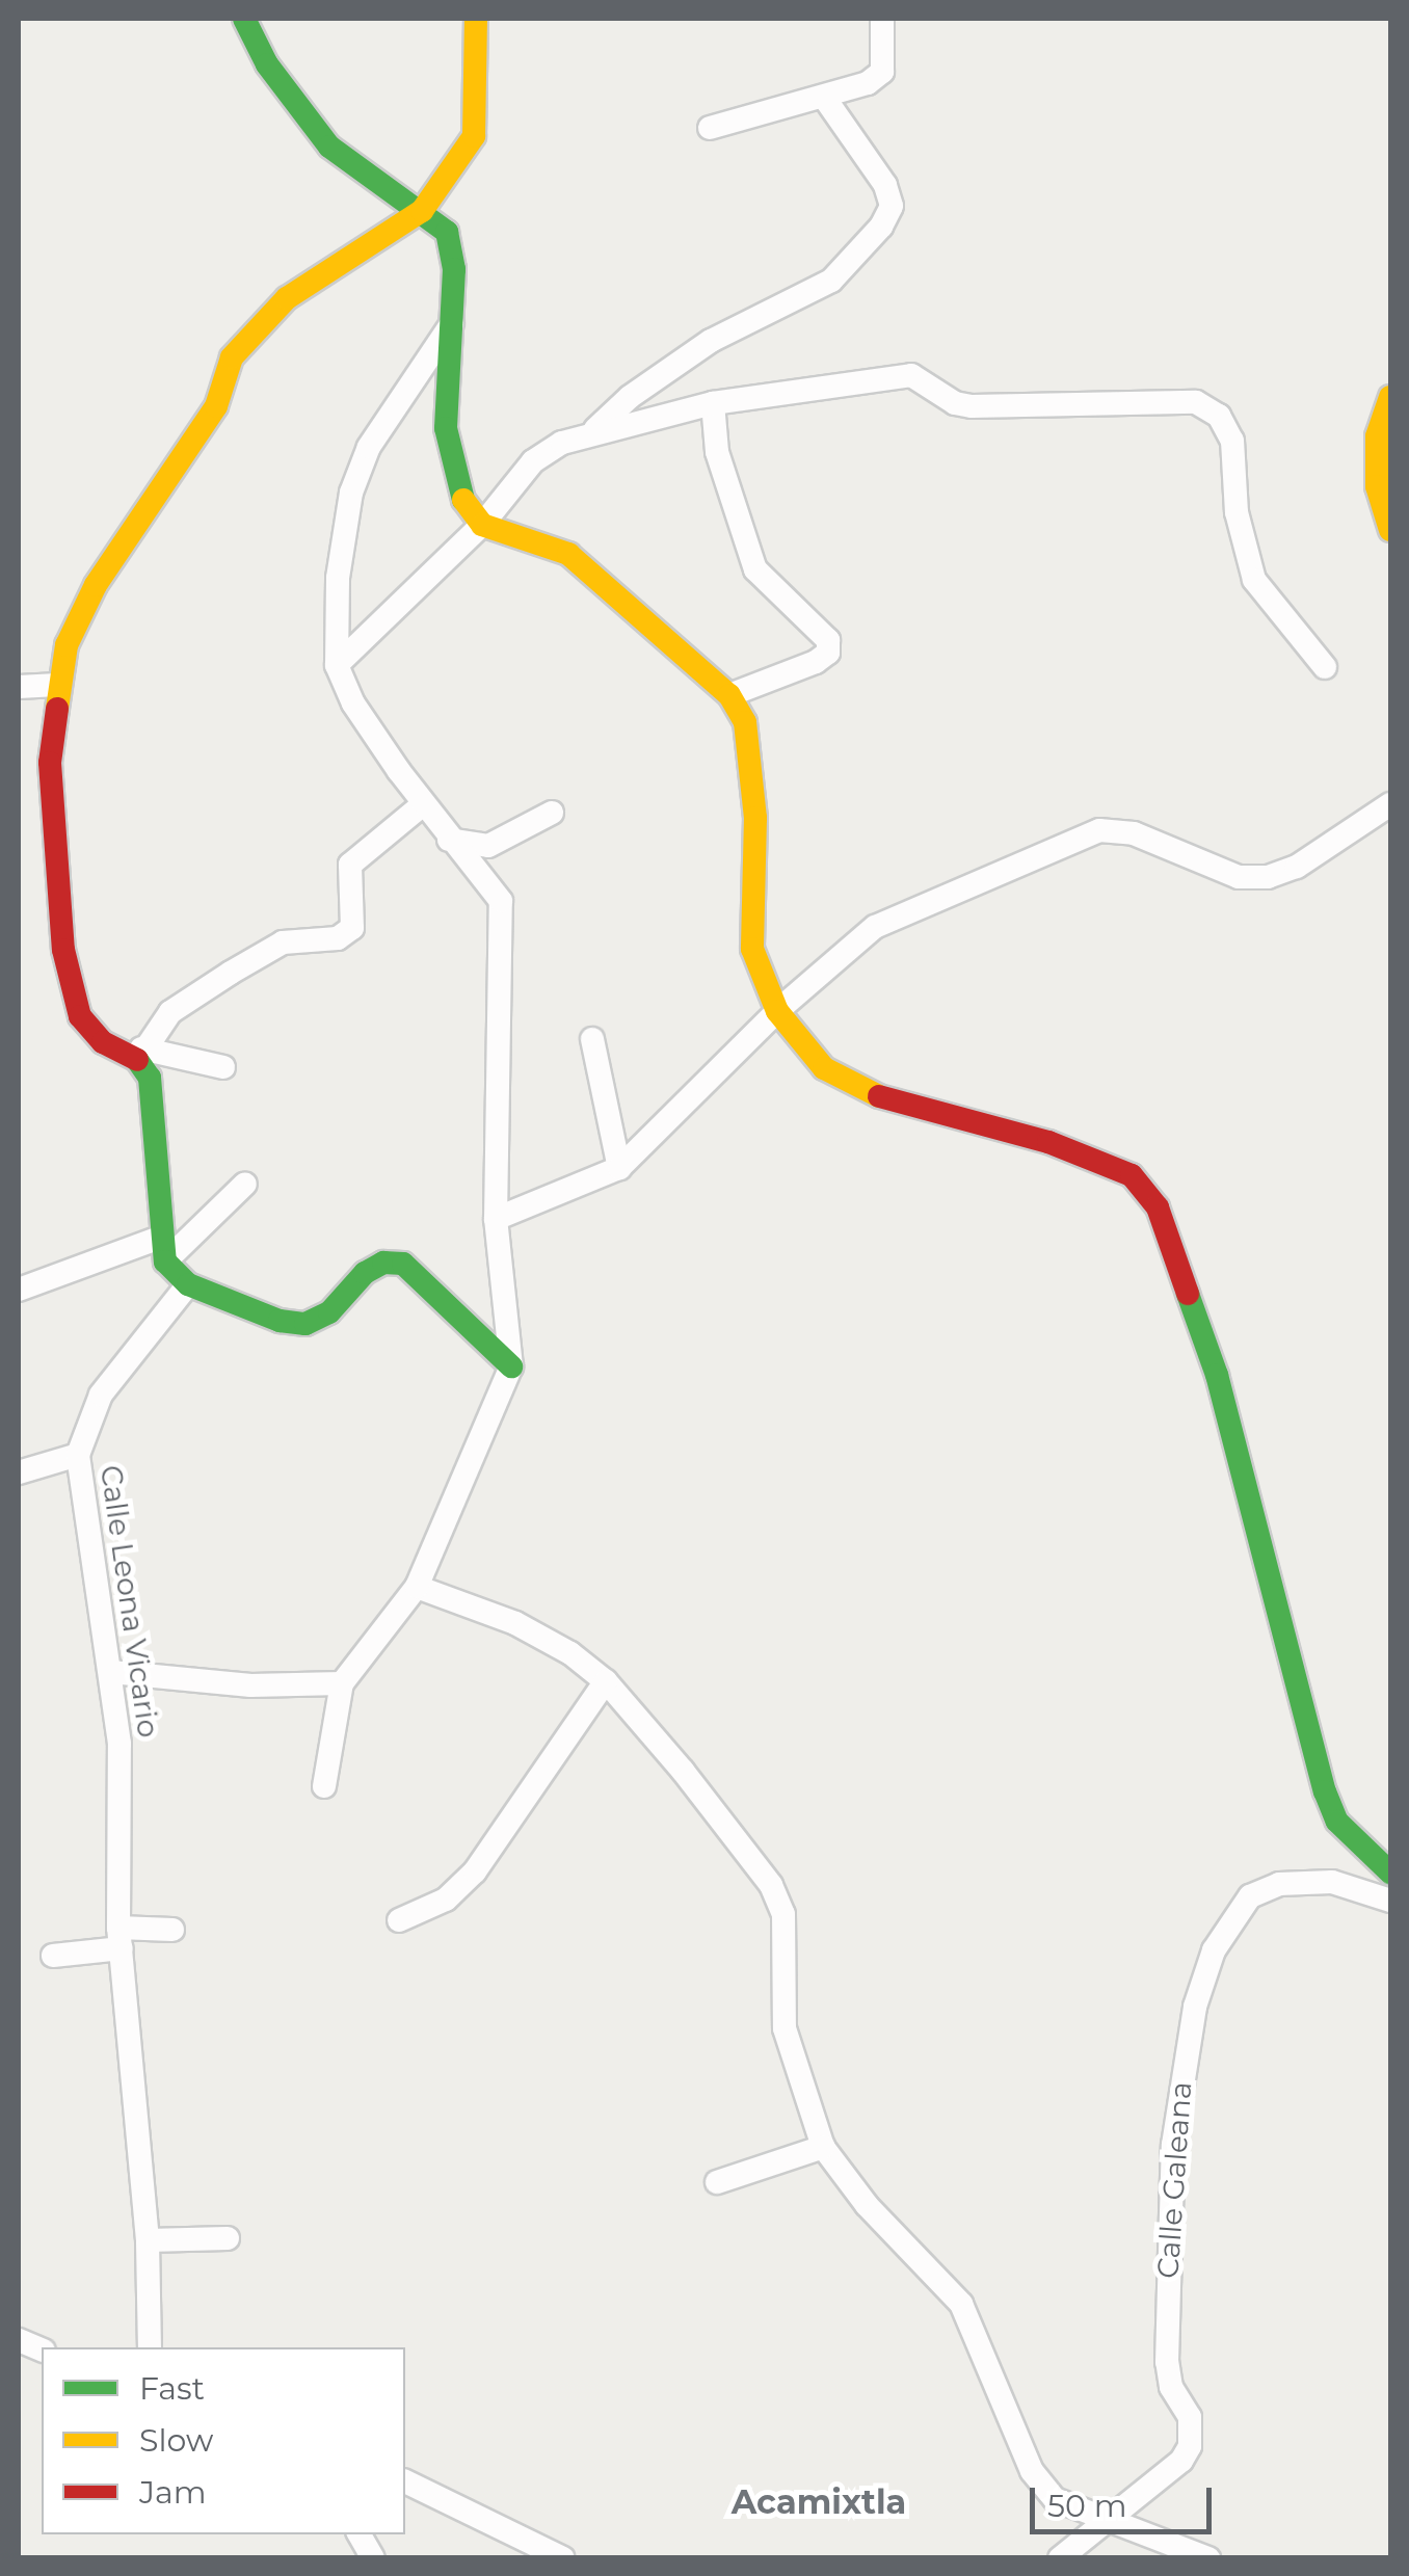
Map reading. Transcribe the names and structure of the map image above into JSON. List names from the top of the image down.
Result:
{
  "streets": {
    "street": ["Calle Leona Vicario", "Calle Galeana"]
  },
  "districts": ["Acamixtla"],
  "legend": ["Fast", "Slow", "Jam"],
  "scale_bar": "50 m"
}
